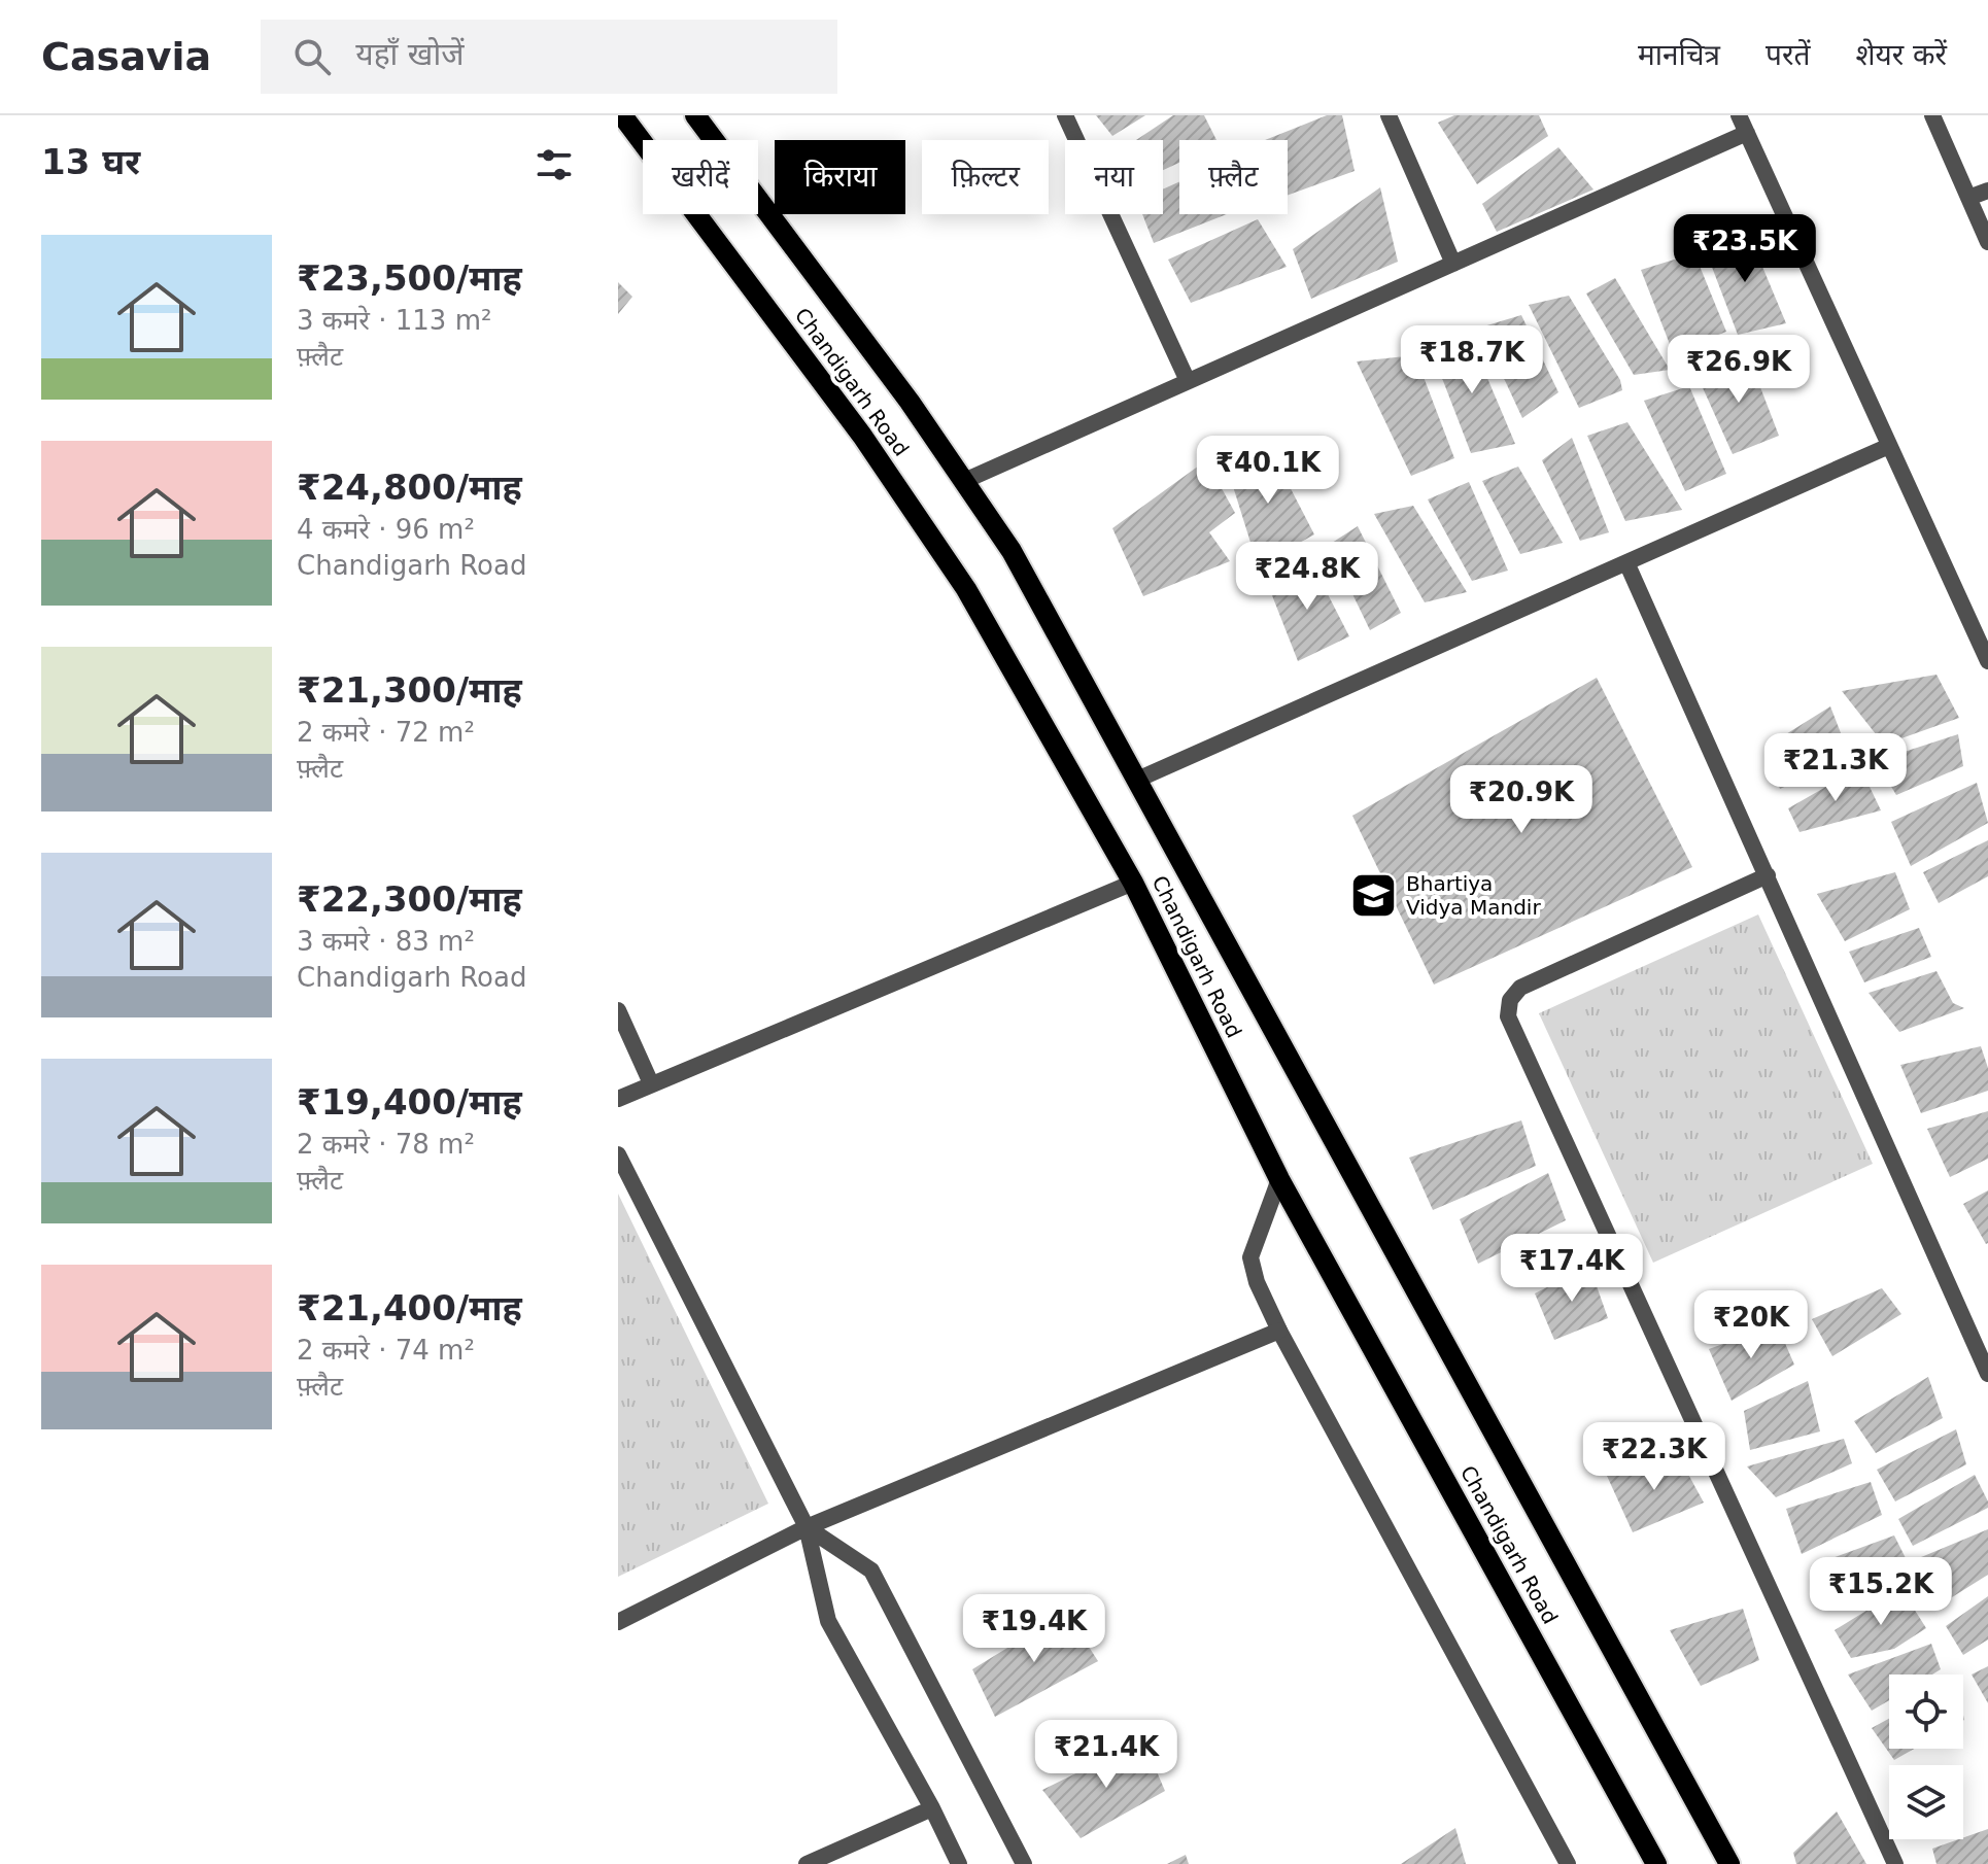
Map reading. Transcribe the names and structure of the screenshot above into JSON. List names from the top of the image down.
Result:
{
  "streets": {
    "main road": ["Chandigarh Road"]
  },
  "places": {
    "school or university": ["Bhartiya Vidya Mandir"]
  },
  "page": {
    "header": "Casavia",
    "search": "यहाँ खोजें",
    "nav": ["मानचित्र", "परतें", "शेयर करें"],
    "heading": "13 घर",
    "chip": [
      "खरीदें",
      "किराया",
      "फ़िल्टर",
      "नया",
      "फ़्लैट"
    ],
    "list": [
      {
        "name": "₹23,500/माह",
        "note": "3 कमरे · 113 m² · फ़्लैट"
      },
      {
        "name": "₹24,800/माह",
        "note": "4 कमरे · 96 m² · Chandigarh Road"
      },
      {
        "name": "₹21,300/माह",
        "note": "2 कमरे · 72 m² · फ़्लैट"
      },
      {
        "name": "₹22,300/माह",
        "note": "3 कमरे · 83 m² · Chandigarh Road"
      },
      {
        "name": "₹19,400/माह",
        "note": "2 कमरे · 78 m² · फ़्लैट"
      },
      {
        "name": "₹21,400/माह",
        "note": "2 कमरे · 74 m² · फ़्लैट"
      }
    ],
    "price": [
      "₹23.5K",
      "₹18.7K",
      "₹26.9K",
      "₹40.1K",
      "₹24.8K",
      "₹21.3K",
      "₹20.9K",
      "₹17.4K",
      "₹20K",
      "₹22.3K",
      "₹15.2K",
      "₹19.4K",
      "₹21.4K"
    ]
  }
}
